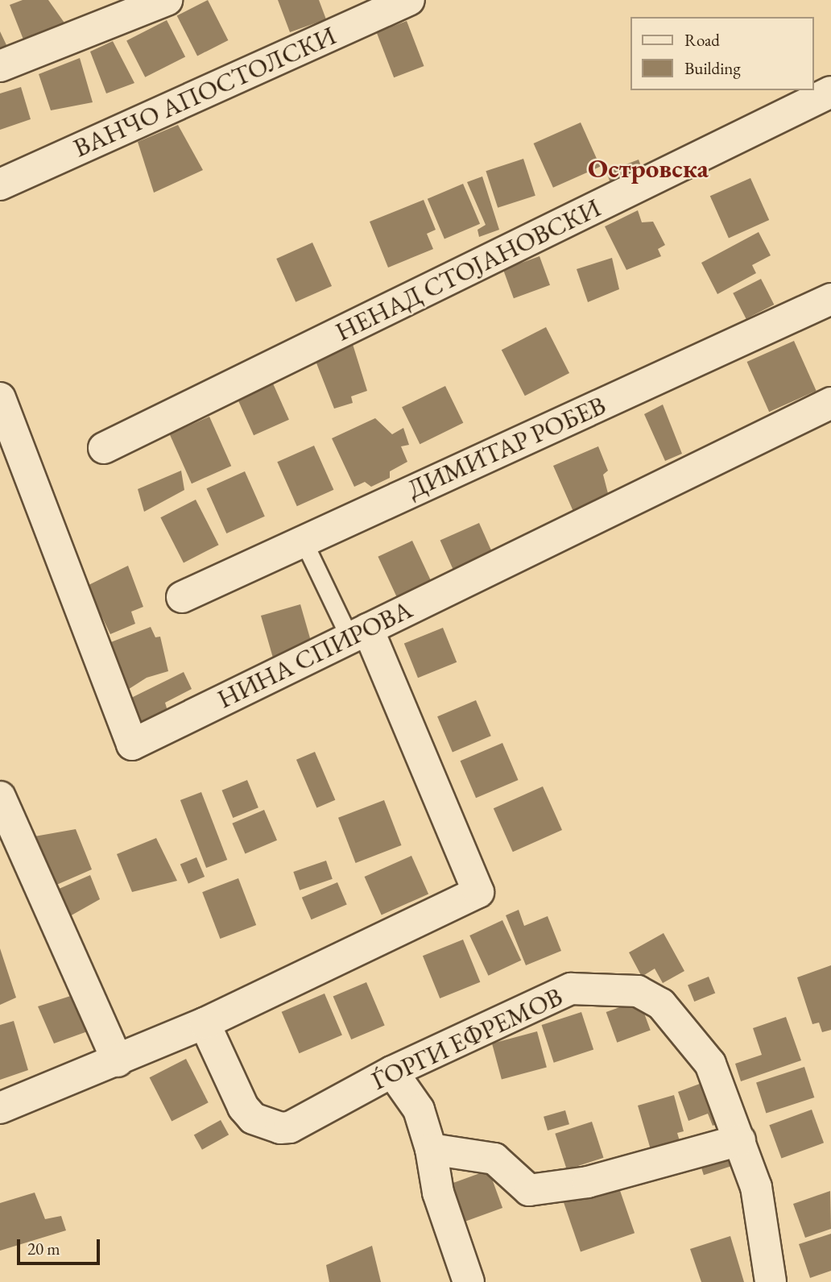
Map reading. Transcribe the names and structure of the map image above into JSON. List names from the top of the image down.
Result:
{
  "streets": {
    "street": [
      "ВАНЧО АПОСТОЛСКИ",
      "НЕНАД СТОЈАНОВСКИ",
      "ДИМИТАР РОБЕВ",
      "НИНА СПИРОВА",
      "ЃОРГИ ЕФРЕМОВ"
    ]
  },
  "districts": ["Островска"],
  "legend": ["Road", "Building"],
  "scale_bar": "20 m"
}
